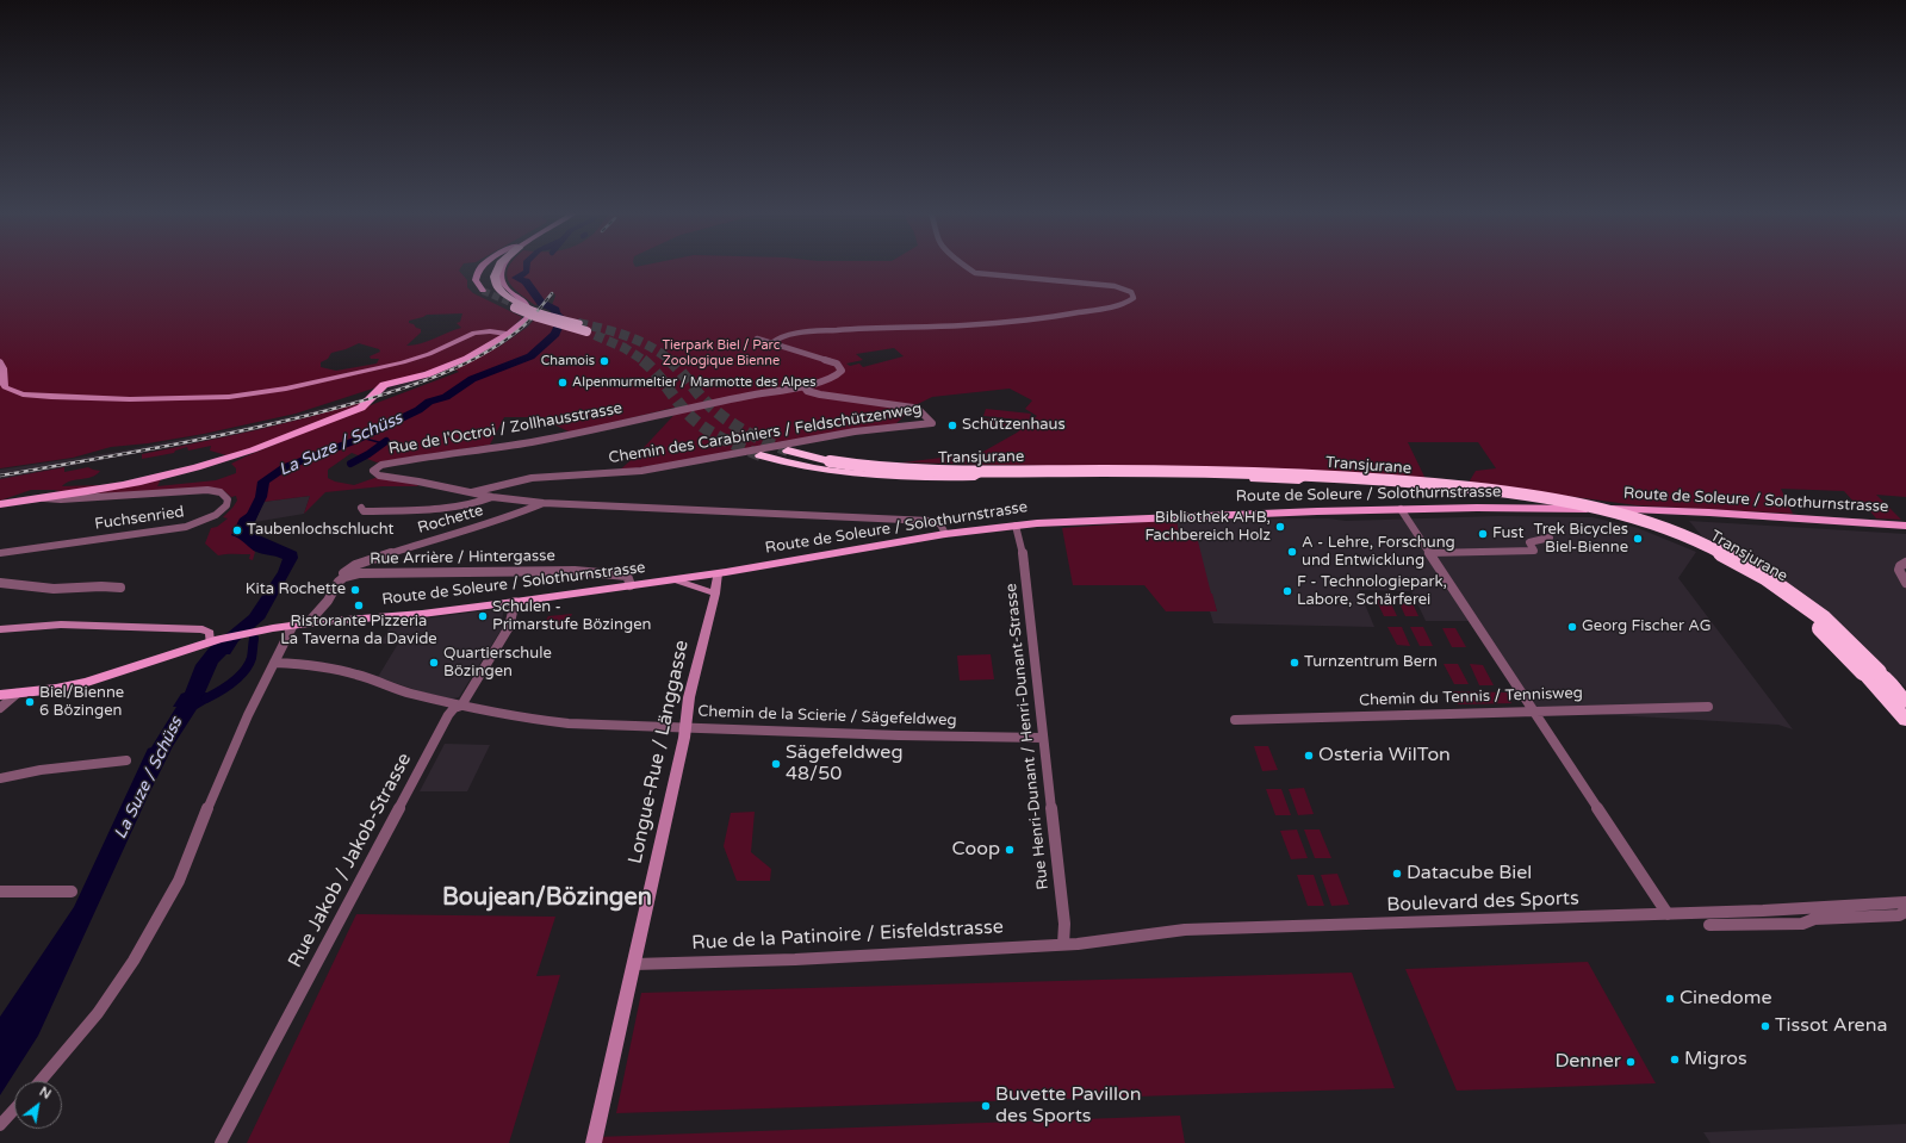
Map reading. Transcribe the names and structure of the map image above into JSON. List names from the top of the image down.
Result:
{
  "streets": {
    "highway": ["Transjurane"],
    "main road": ["Route de Soleure / Solothurnstrasse"],
    "street": [
      "Rue de l'Octroi / Zollhausstrasse",
      "Chemin des Carabiniers / Feldschützenweg",
      "Fuchsenried",
      "Rochette",
      "Rue Arrière / Hintergasse",
      "Chemin du Tennis / Tennisweg",
      "Chemin de la Scierie / Sägefeldweg",
      "Rue Henri-Dunant / Henri-Dunant-Strasse",
      "Longue-Rue / Länggasse",
      "Rue Jakob / Jakob-Strasse",
      "Boulevard des Sports",
      "Rue de la Patinoire / Eisfeldstrasse"
    ]
  },
  "crossings": [
    ["Rue de l'Octroi / Zollhausstrasse", "Chemin des Carabiniers / Feldschützenweg"],
    ["Rue de l'Octroi / Zollhausstrasse", "Route de Soleure / Solothurnstrasse"],
    ["Rue de l'Octroi / Zollhausstrasse", "Rochette"],
    ["Route de Soleure / Solothurnstrasse", "Rochette"],
    ["Route de Soleure / Solothurnstrasse", "Rue Arrière / Hintergasse"],
    ["Route de Soleure / Solothurnstrasse", "Rue Henri-Dunant / Henri-Dunant-Strasse"],
    ["Route de Soleure / Solothurnstrasse", "Longue-Rue / Länggasse"],
    ["Route de Soleure / Solothurnstrasse", "Rue Jakob / Jakob-Strasse"],
    ["Rochette", "Rue Arrière / Hintergasse"],
    ["Chemin de la Scierie / Sägefeldweg", "Rue Henri-Dunant / Henri-Dunant-Strasse"],
    ["Chemin de la Scierie / Sägefeldweg", "Longue-Rue / Länggasse"],
    ["Chemin de la Scierie / Sägefeldweg", "Rue Jakob / Jakob-Strasse"],
    ["Rue Henri-Dunant / Henri-Dunant-Strasse", "Boulevard des Sports"],
    ["Rue Henri-Dunant / Henri-Dunant-Strasse", "Rue de la Patinoire / Eisfeldstrasse"],
    ["Longue-Rue / Länggasse", "Rue de la Patinoire / Eisfeldstrasse"],
    ["Boulevard des Sports", "Rue de la Patinoire / Eisfeldstrasse"]
  ],
  "districts": ["Boujean/Bözingen"],
  "water": ["La Suze / Schüss"],
  "parks": ["Tierpark Biel / Parc Zoologique Bienne"],
  "places": [
    "Chamois",
    "Alpenmurmeltier / Marmotte des Alpes",
    "Schützenhaus",
    "Bibliothek AHB, Fachbereich Holz",
    "Taubenlochschlucht",
    "Fust",
    "Trek Bicycles Biel-Bienne",
    "A - Lehre, Forschung und Entwicklung",
    "Kita Rochette",
    "F - Technologiepark, Labore, Schärferei",
    "Ristorante Pizzeria La Taverna da Davide",
    "Schulen - Primarstufe Bözingen",
    "Georg Fischer AG",
    "Quartierschule Bözingen",
    "Turnzentrum Bern",
    "Biel/Bienne 6 Bözingen",
    "Osteria WilTon",
    "Sägefeldweg 48/50",
    "Coop",
    "Datacube Biel",
    "Cinedome",
    "Tissot Arena",
    "Migros",
    "Denner",
    "Buvette Pavillon des Sports"
  ],
  "north": "top right"
}
